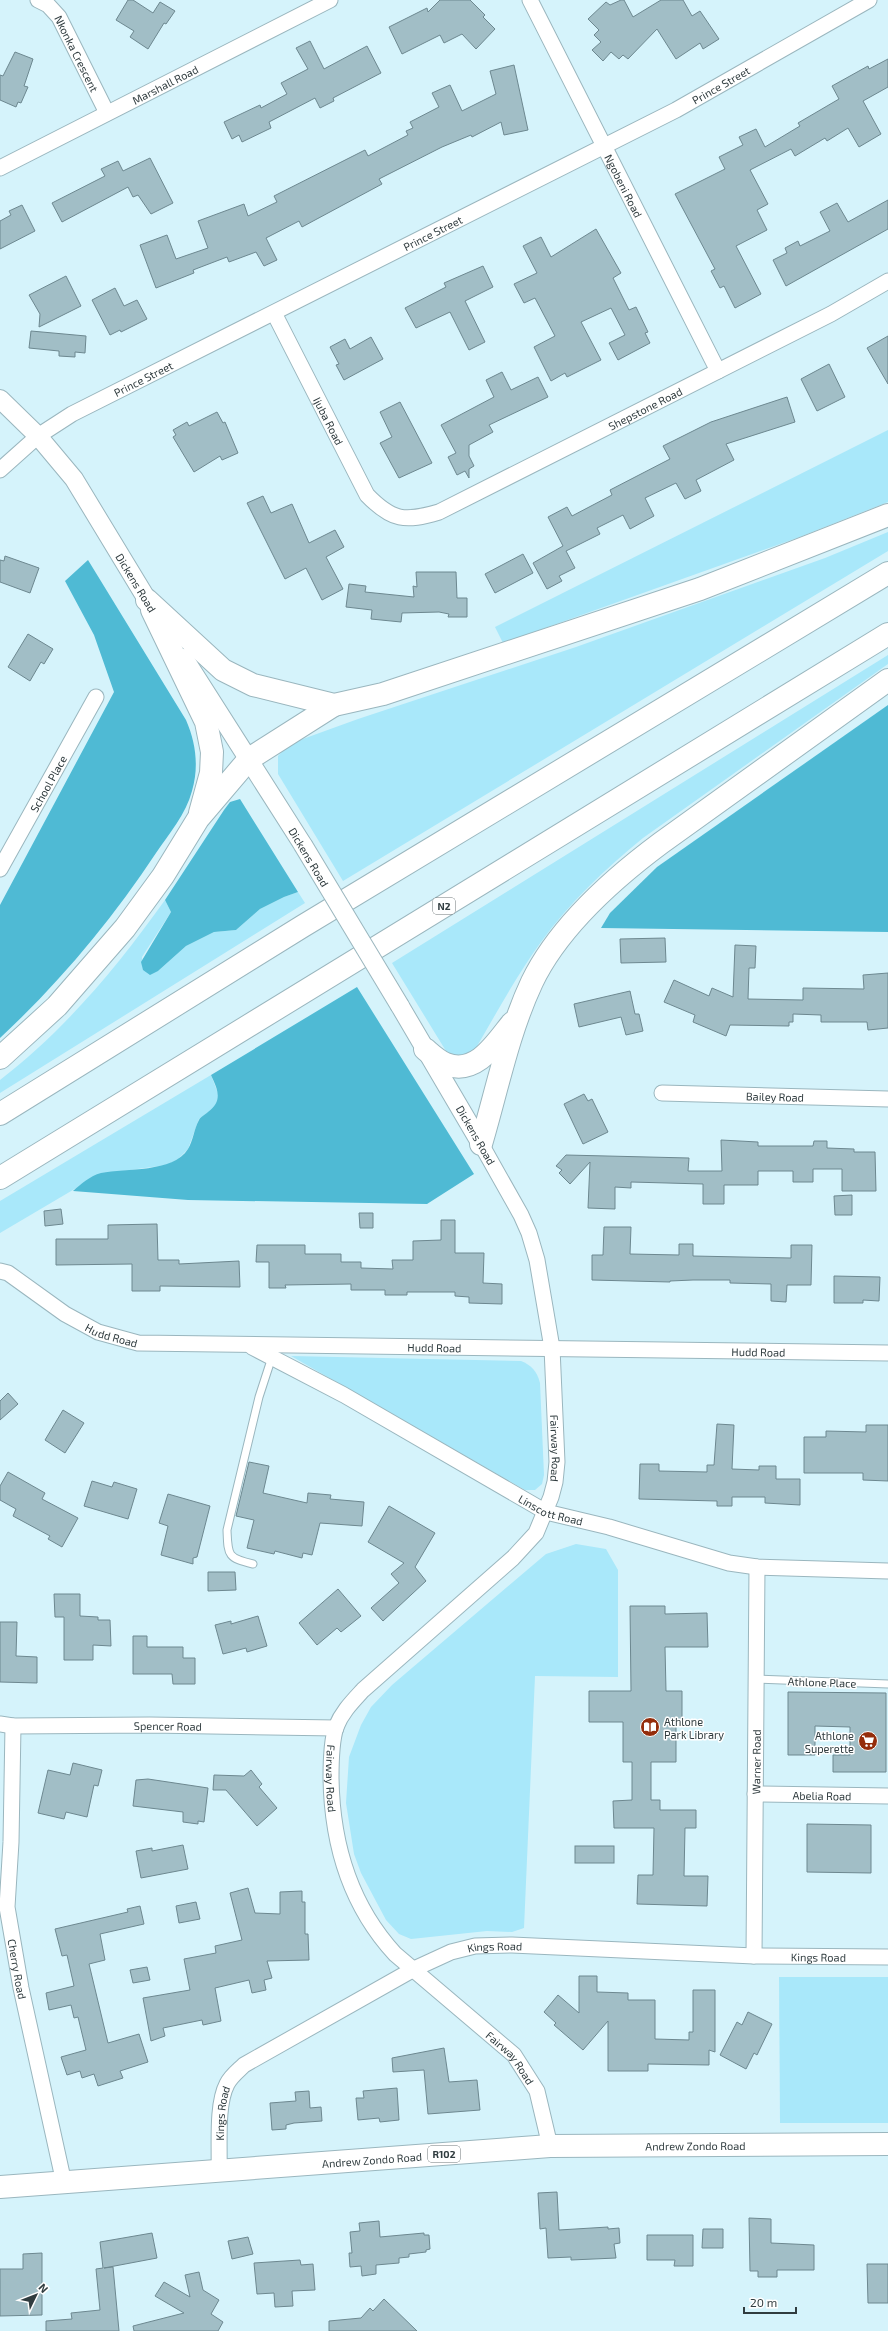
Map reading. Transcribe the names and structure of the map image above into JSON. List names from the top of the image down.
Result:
{
  "streets": {
    "main road": ["N2", "Andrew Zondo Road", "R102"],
    "street": [
      "Nkonka Crescent",
      "Marshall Road",
      "Prince Street",
      "Ngobeni Road",
      "Shepstone Road",
      "Ijuba Road",
      "Dickens Road",
      "School Place",
      "Bailey Road",
      "Hudd Road",
      "Fairway Road",
      "Linscott Road",
      "Spencer Road",
      "Warner Road",
      "Abelia Road",
      "Kings Road",
      "Cherry Road"
    ],
    "lane": ["Athlone Place"]
  },
  "crossings": [
    ["Nkonka Crescent", "Marshall Road"],
    ["Prince Street", "Ngobeni Road"],
    ["Prince Street", "Ijuba Road"],
    ["Prince Street", "Dickens Road"],
    ["Ngobeni Road", "Shepstone Road"],
    ["Shepstone Road", "Ijuba Road"],
    ["Dickens Road", "Hudd Road"],
    ["Dickens Road", "Fairway Road"],
    ["Hudd Road", "Fairway Road"],
    ["Hudd Road", "Linscott Road"],
    ["Fairway Road", "Linscott Road"],
    ["Fairway Road", "Spencer Road"],
    ["Fairway Road", "Kings Road"],
    ["Fairway Road", "Andrew Zondo Road"],
    ["Linscott Road", "Warner Road"],
    ["Athlone Place", "Warner Road"],
    ["Spencer Road", "Cherry Road"],
    ["Warner Road", "Abelia Road"],
    ["Warner Road", "Kings Road"],
    ["Kings Road", "Andrew Zondo Road"],
    ["Cherry Road", "Andrew Zondo Road"]
  ],
  "places": {
    "library": ["Athlone Park Library"],
    "supermarket": ["Athlone Superette"]
  },
  "scale_bar": "20 m",
  "north": "top right"
}
